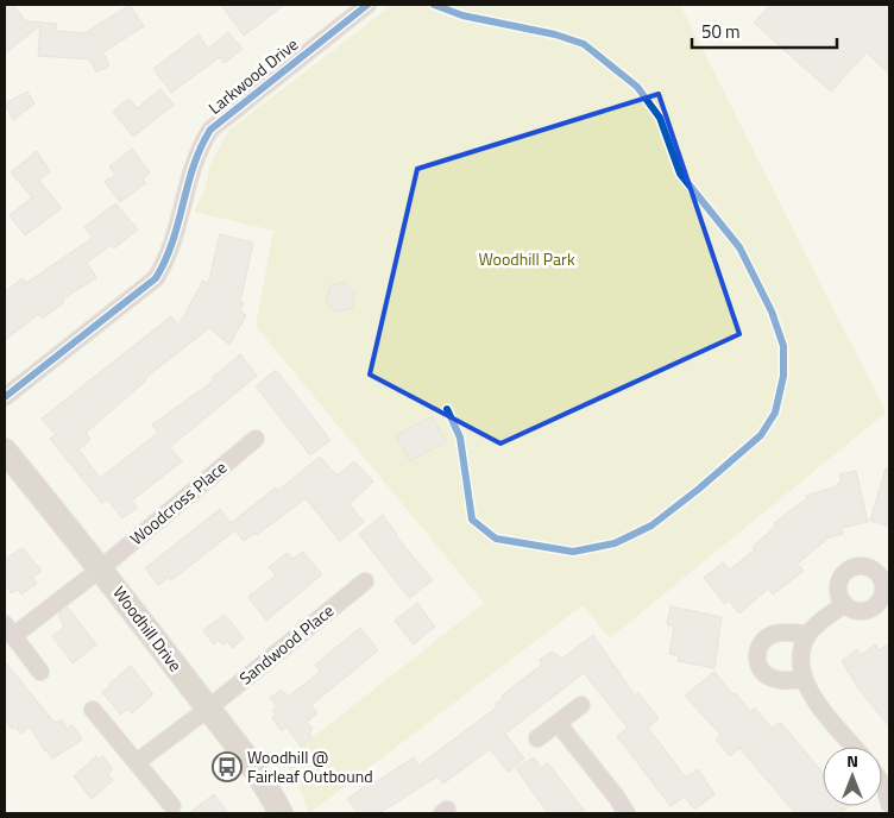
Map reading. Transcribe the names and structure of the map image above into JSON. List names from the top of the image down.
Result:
{
  "streets": {
    "street": [
      "Larkwood Drive",
      "Woodcross Place",
      "Woodhill Drive",
      "Sandwood Place"
    ]
  },
  "crossings": [
    ["Woodcross Place", "Woodhill Drive"],
    ["Woodhill Drive", "Sandwood Place"]
  ],
  "parks": ["Woodhill Park"],
  "places": {
    "bus stop": ["Woodhill @ Fairleaf Outbound"]
  },
  "scale_bar": "50 m",
  "north": "top"
}
